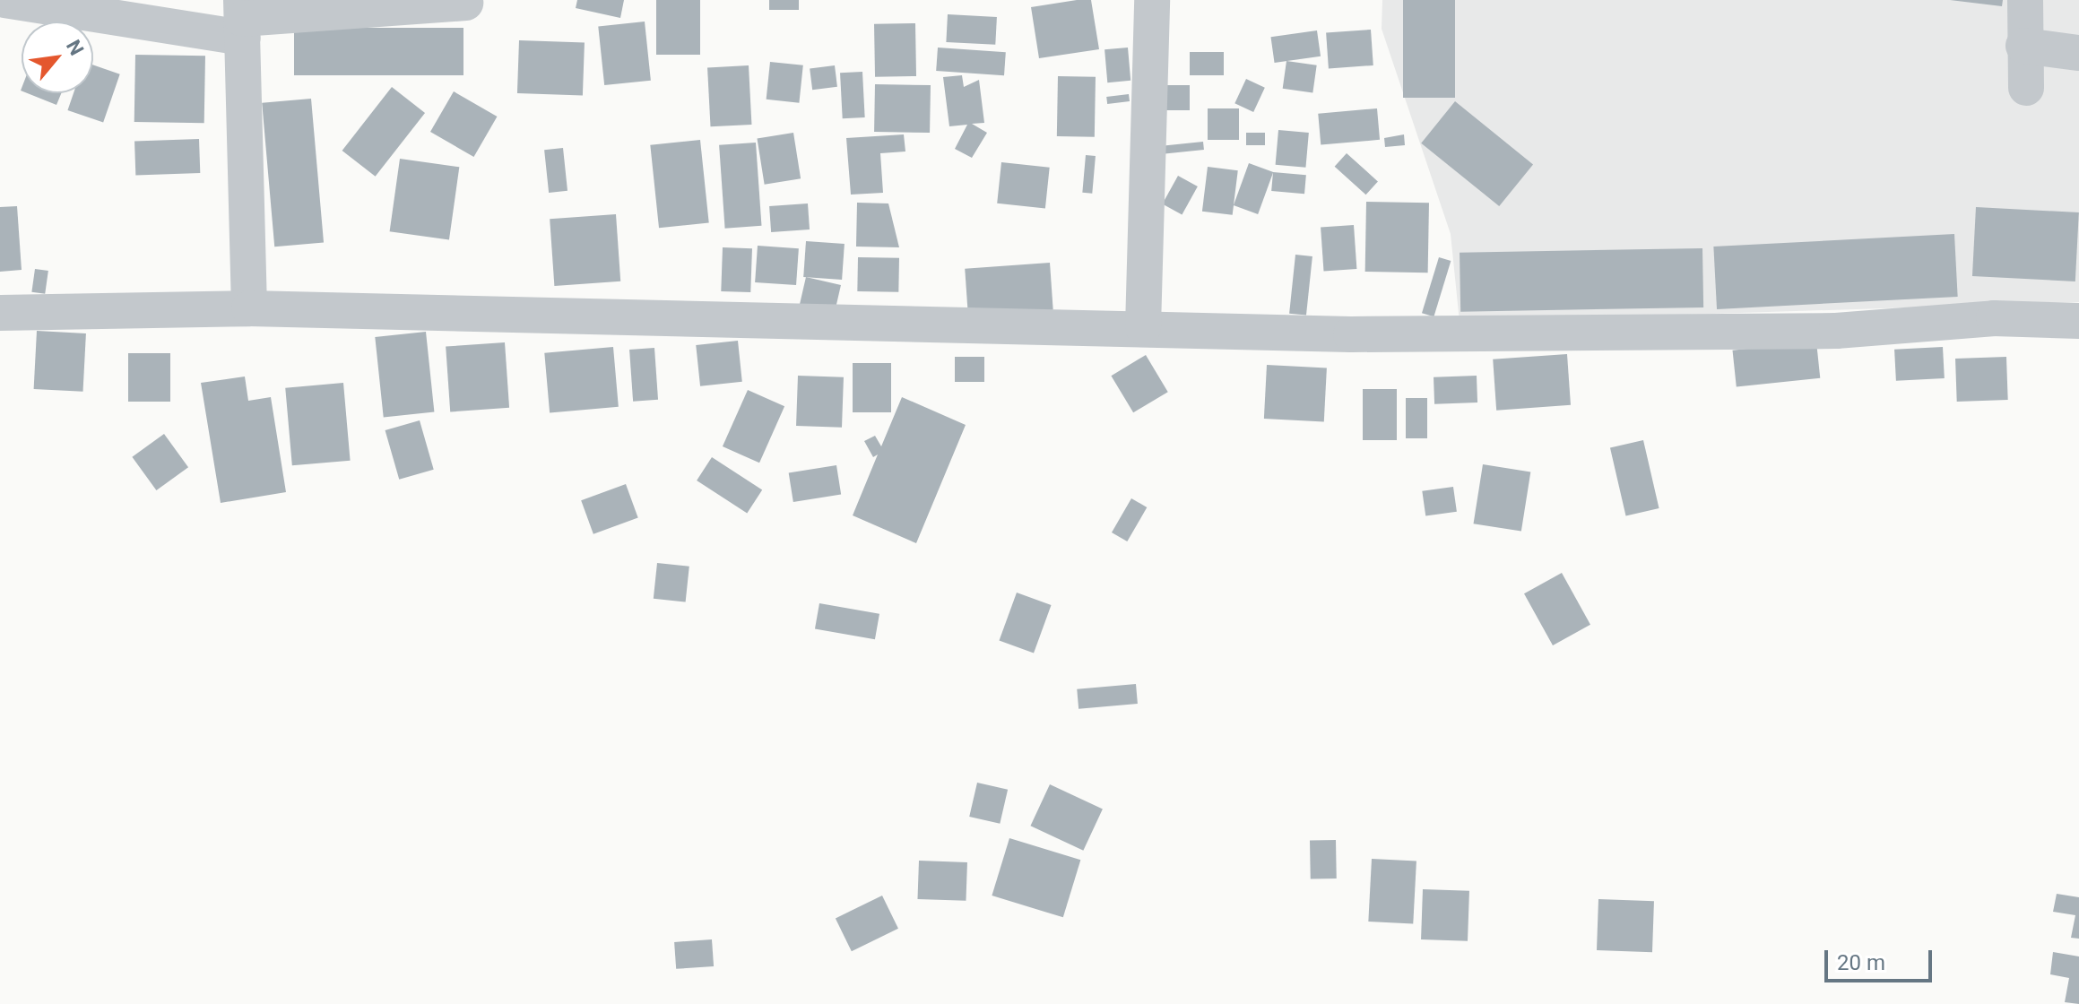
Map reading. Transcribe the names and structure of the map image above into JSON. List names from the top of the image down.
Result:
{
  "scale_bar": "20 m",
  "north": "top right"
}
